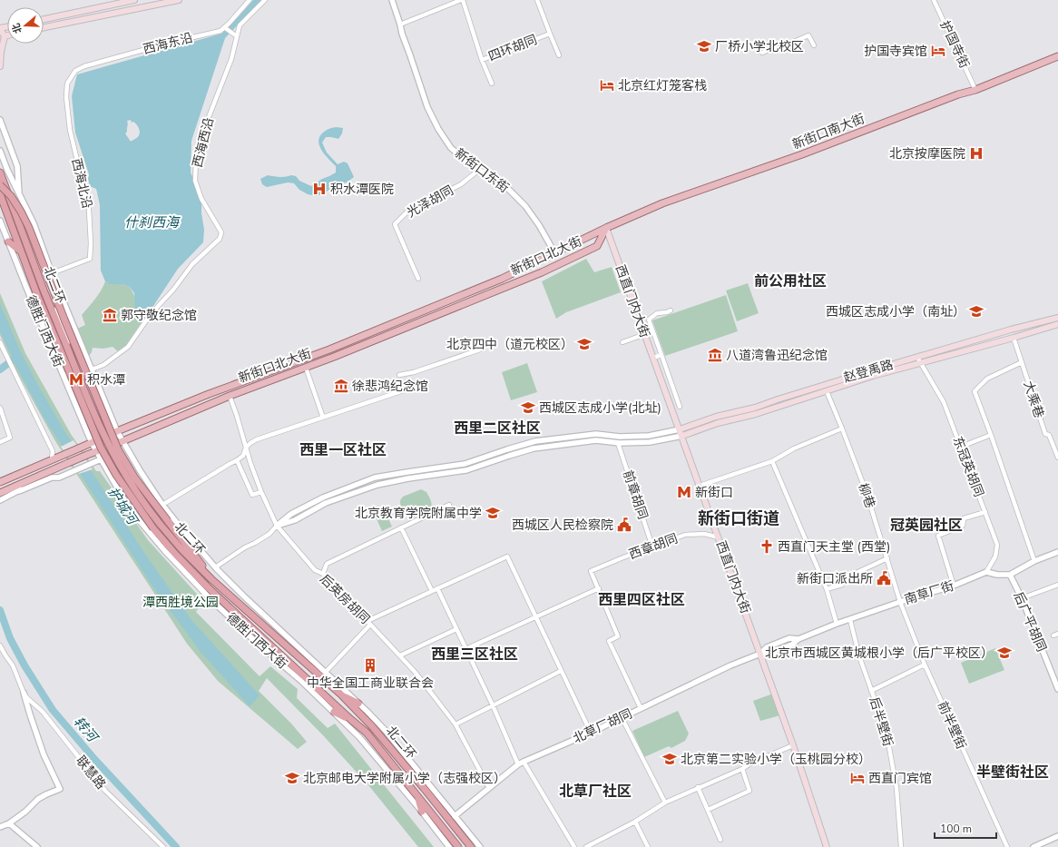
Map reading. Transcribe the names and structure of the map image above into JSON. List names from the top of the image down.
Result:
{
  "streets": {
    "highway": ["北二环"],
    "main road": [
      "新街口南大街",
      "新街口北大街",
      "西直门内大街",
      "赵登禹路"
    ],
    "street": [
      "西海东沿",
      "护国寺街",
      "四环胡同",
      "西海西沿",
      "新街口东街",
      "西海北沿",
      "光泽胡同",
      "德胜门西大街",
      "大乘巷",
      "东冠英胡同",
      "前章胡同",
      "柳巷",
      "西章胡同",
      "南草厂街",
      "后英房胡同",
      "后广平胡同",
      "后半壁街",
      "前半壁街",
      "北草厂胡同",
      "联慧路"
    ]
  },
  "crossings": [
    ["西海东沿", "西海北沿"],
    ["护国寺街", "新街口南大街"],
    ["新街口南大街", "新街口北大街"],
    ["新街口南大街", "西直门内大街"],
    ["西海西沿", "德胜门西大街"],
    ["新街口东街", "光泽胡同"],
    ["新街口东街", "新街口北大街"],
    ["西海北沿", "德胜门西大街"],
    ["新街口北大街", "西直门内大街"],
    ["新街口北大街", "德胜门西大街"],
    ["新街口北大街", "后英房胡同"],
    ["西直门内大街", "赵登禹路"],
    ["西直门内大街", "西章胡同"],
    ["西直门内大街", "南草厂街"],
    ["西直门内大街", "北草厂胡同"],
    ["德胜门西大街", "北草厂胡同"],
    ["赵登禹路", "大乘巷"],
    ["赵登禹路", "东冠英胡同"],
    ["赵登禹路", "柳巷"],
    ["东冠英胡同", "南草厂街"],
    ["前章胡同", "西章胡同"],
    ["柳巷", "南草厂街"],
    ["柳巷", "前半壁街"],
    ["南草厂街", "后半壁街"],
    ["南草厂街", "前半壁街"],
    ["南草厂街", "北草厂胡同"],
    ["后英房胡同", "北草厂胡同"]
  ],
  "districts": [
    "前公用社区",
    "西里二区社区",
    "西里一区社区",
    "新街口街道",
    "冠英园社区",
    "西里四区社区",
    "西里三区社区",
    "半壁街社区",
    "北草厂社区"
  ],
  "water": ["什刹西海", "护城河", "转河"],
  "parks": ["潭西胜境公园"],
  "places": {
    "school or university": [
      "厂桥小学北校区",
      "西城区志成小学（南址）",
      "北京四中（道元校区）",
      "西城区志成小学(北址)",
      "北京教育学院附属中学",
      "北京市西城区黄城根小学（后广平校区）",
      "北京第二实验小学（玉桃园分校）",
      "北京邮电大学附属小学（志强校区）"
    ],
    "hotel": ["护国寺宾馆", "北京红灯笼客栈", "西直门宾馆"],
    "hospital": ["北京按摩医院", "积水潭医院"],
    "museum": ["郭守敬纪念馆", "八道湾鲁迅纪念馆", "徐悲鸿纪念馆"],
    "metro station": ["积水潭", "新街口"],
    "public building": ["西城区人民检察院", "新街口派出所"],
    "church": ["西直门天主堂 (西堂)"],
    "building": ["中华全国工商业联合会"]
  },
  "scale_bar": "100 m",
  "north": "left"
}
